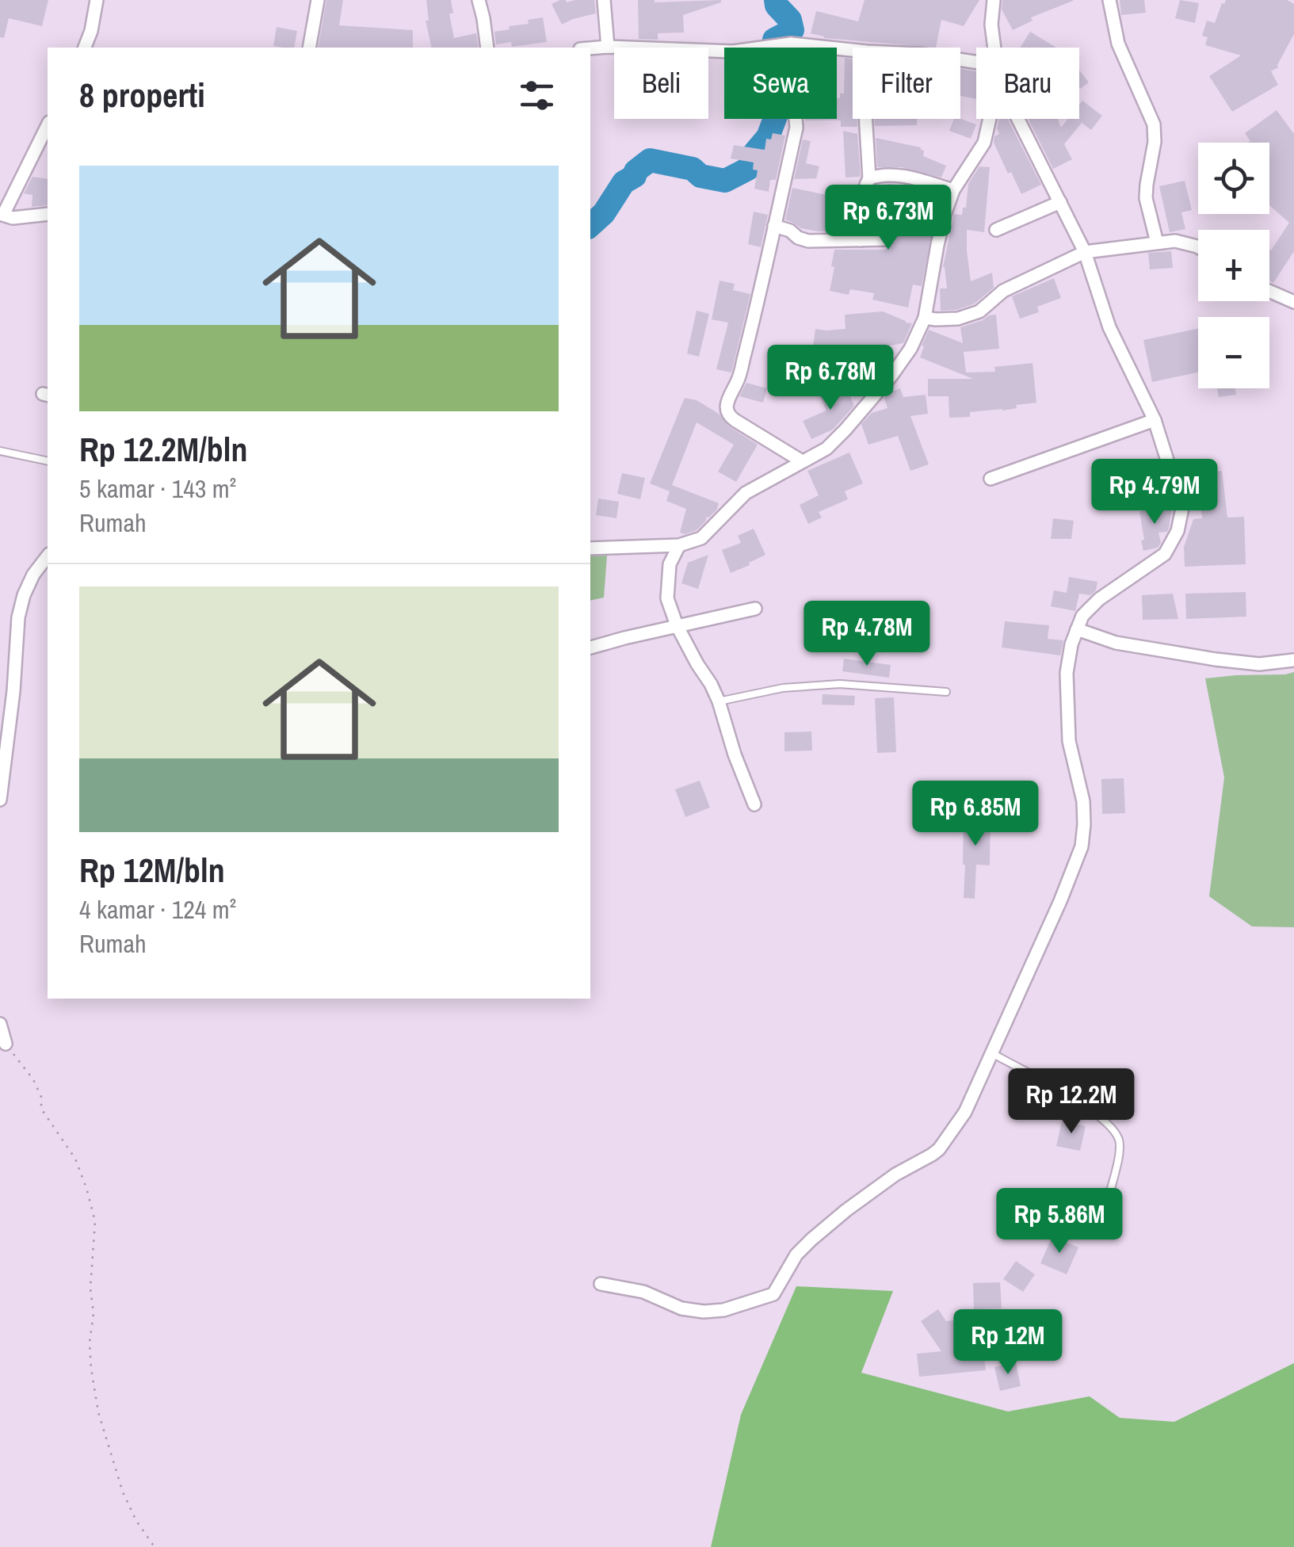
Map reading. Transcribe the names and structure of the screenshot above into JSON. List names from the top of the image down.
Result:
{
  "page": {
    "chip": [
      "Beli",
      "Sewa",
      "Filter",
      "Baru"
    ],
    "heading": "8 properti",
    "map_buttons": ["+", "−"],
    "list": [
      {
        "name": "Rp 12.2M/bln",
        "note": "5 kamar · 143 m² · Rumah"
      },
      {
        "name": "Rp 12M/bln",
        "note": "4 kamar · 124 m² · Rumah"
      }
    ],
    "price": [
      "Rp 6.73M",
      "Rp 6.78M",
      "Rp 4.79M",
      "Rp 4.78M",
      "Rp 6.85M",
      "Rp 12.2M",
      "Rp 5.86M",
      "Rp 12M"
    ]
  }
}
